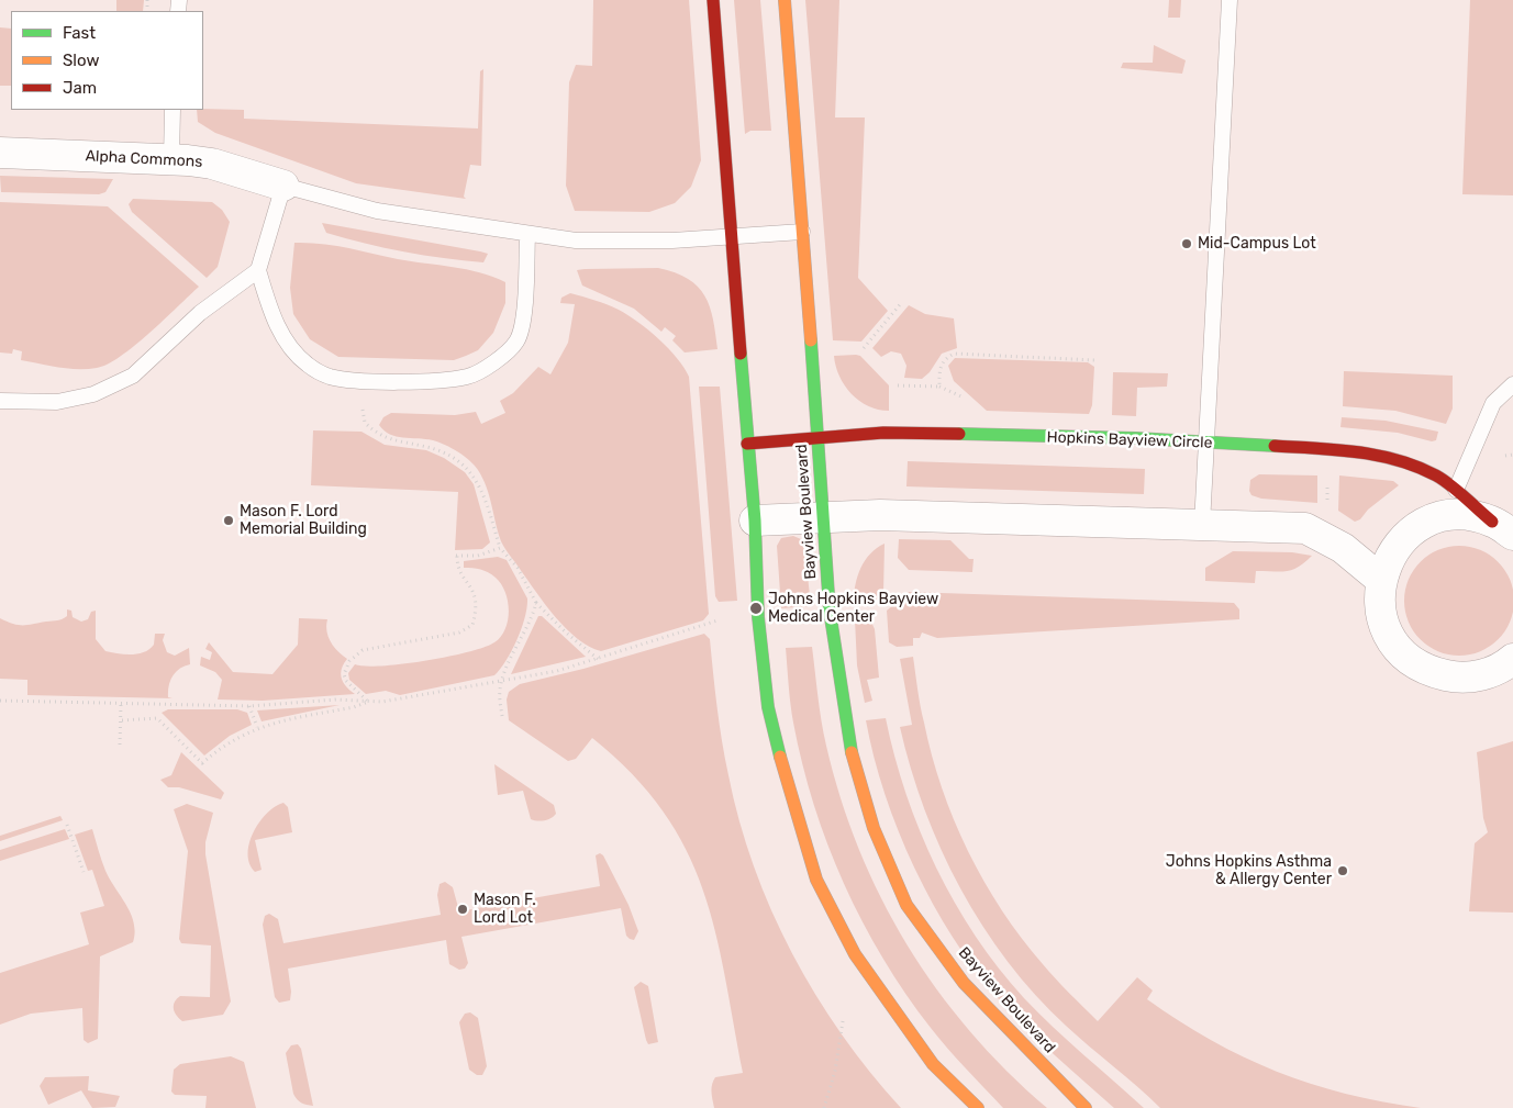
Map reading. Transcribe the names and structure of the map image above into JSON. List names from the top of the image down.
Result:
{
  "streets": {
    "street": ["Alpha Commons", "Hopkins Bayview Circle", "Bayview Boulevard"]
  },
  "crossings": [
    ["Hopkins Bayview Circle", "Bayview Boulevard"]
  ],
  "places": [
    "Mid-Campus Lot",
    "Mason F. Lord Memorial Building",
    "Johns Hopkins Bayview Medical Center",
    "Johns Hopkins Asthma & Allergy Center",
    "Mason F. Lord Lot"
  ],
  "legend": ["Fast", "Slow", "Jam"]
}
